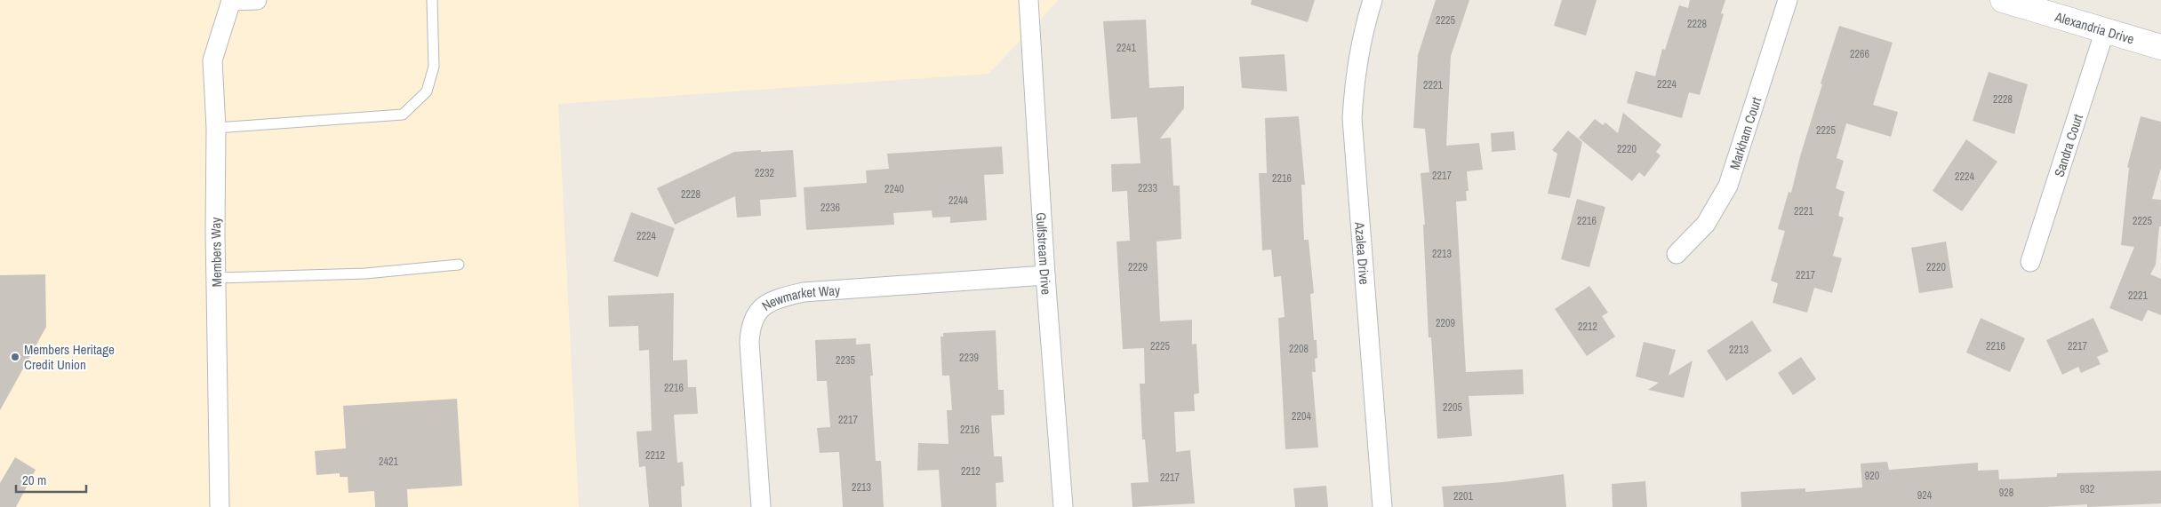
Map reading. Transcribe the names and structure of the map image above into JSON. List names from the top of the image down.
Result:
{
  "streets": {
    "street": [
      "Alexandria Drive",
      "Markham Court",
      "Sandra Court",
      "Members Way",
      "Azalea Drive",
      "Gulfstream Drive",
      "Newmarket Way"
    ]
  },
  "crossings": [
    ["Alexandria Drive", "Sandra Court"],
    ["Gulfstream Drive", "Newmarket Way"]
  ],
  "places": ["Members Heritage Credit Union"],
  "house_numbers": [
    "2225",
    "2228",
    "2241",
    "2266",
    "2224",
    "2221",
    "2228",
    "2225",
    "2220",
    "2232",
    "2217",
    "2224",
    "2216",
    "2233",
    "2240",
    "2228",
    "2244",
    "2236",
    "2221",
    "2216",
    "2225",
    "2224",
    "2213",
    "2229",
    "2220",
    "2217",
    "2221",
    "2209",
    "2212",
    "2225",
    "2216",
    "2217",
    "2208",
    "2213",
    "2239",
    "2235",
    "2216",
    "2205",
    "2204",
    "2217",
    "2216",
    "2212",
    "2421",
    "2212",
    "920",
    "2217",
    "2213",
    "932",
    "928",
    "924",
    "2201"
  ],
  "scale_bar": "20 m"
}
